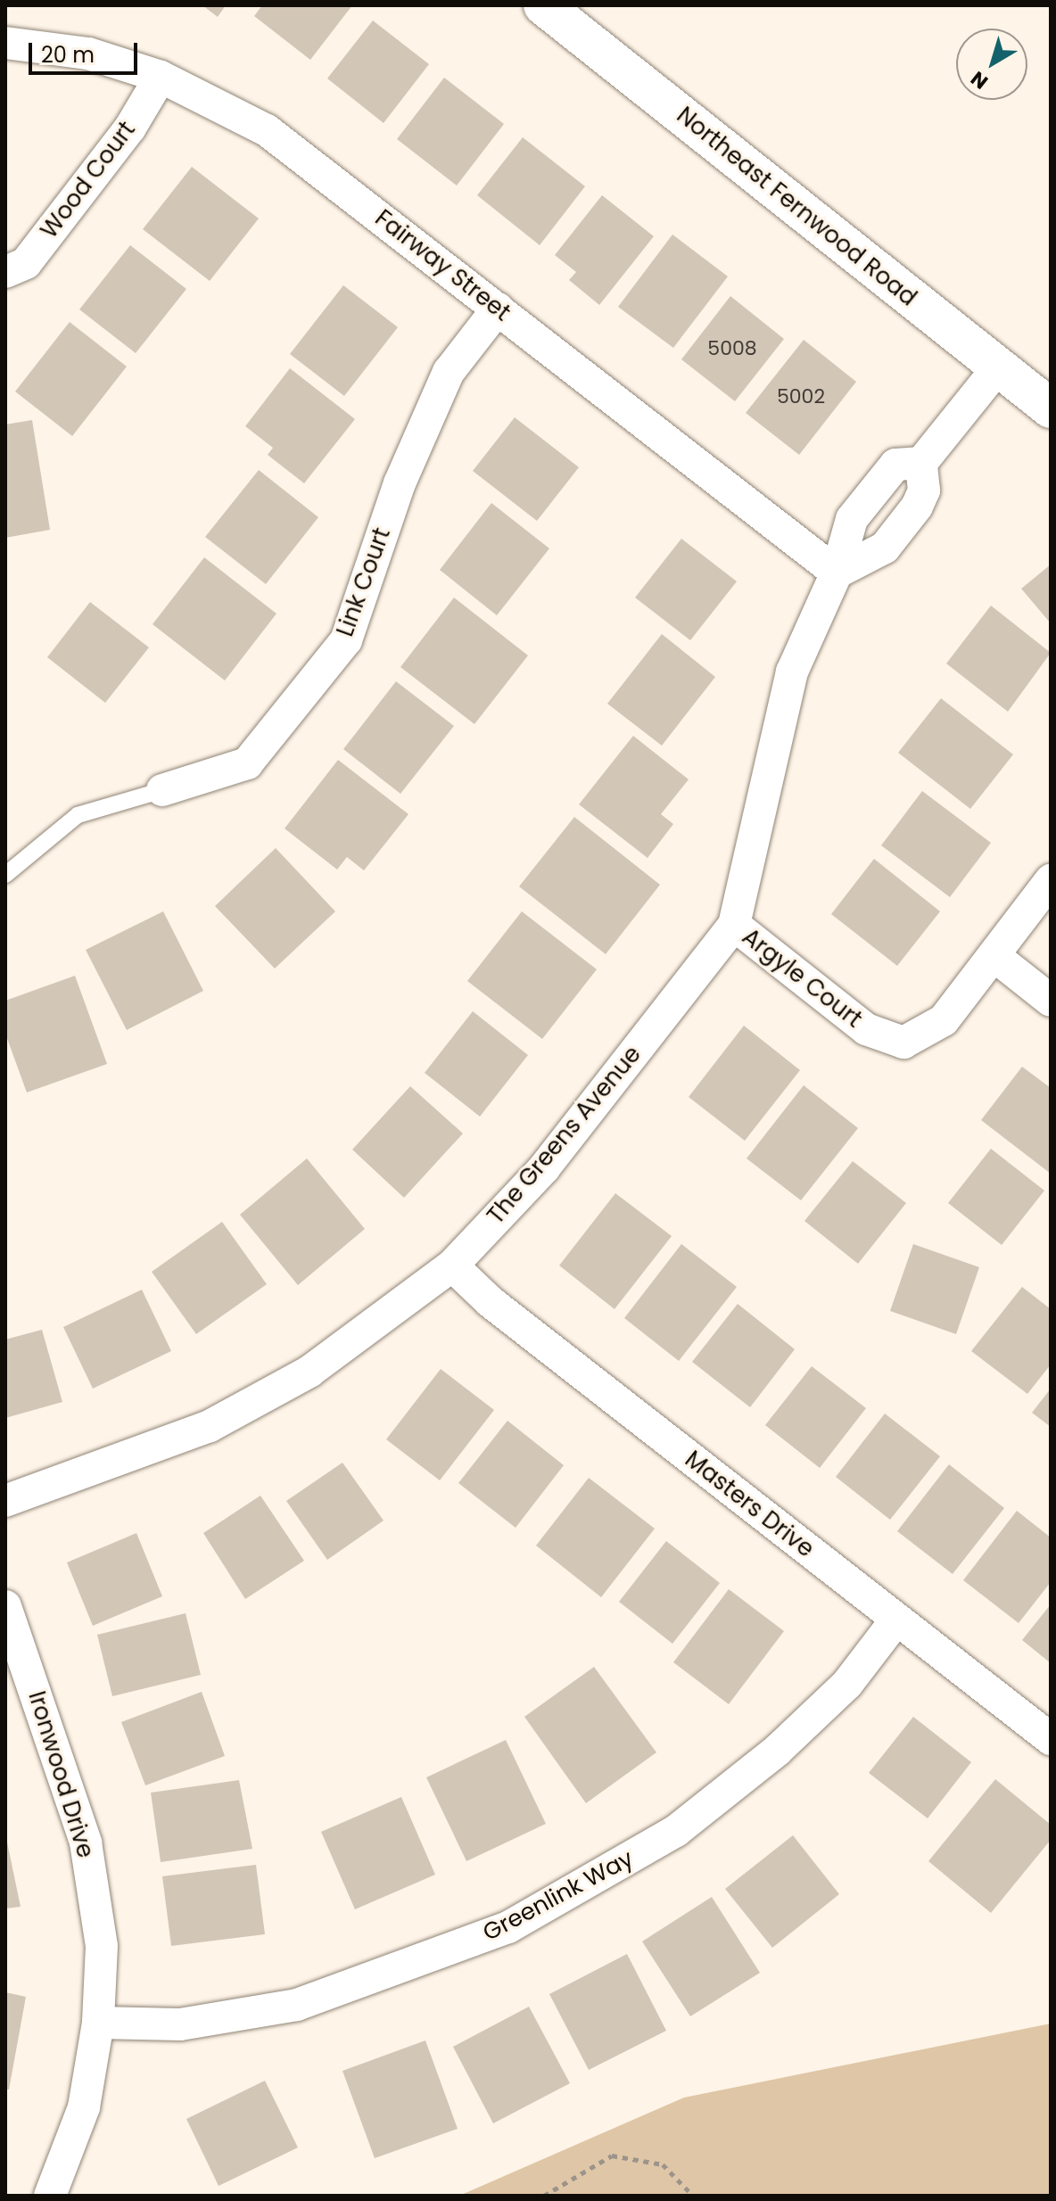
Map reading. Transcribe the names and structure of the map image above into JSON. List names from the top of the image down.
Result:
{
  "streets": {
    "street": [
      "Wood Court",
      "Northeast Fernwood Road",
      "Fairway Street",
      "Link Court",
      "Argyle Court",
      "The Greens Avenue",
      "Masters Drive",
      "Ironwood Drive",
      "Greenlink Way"
    ]
  },
  "crossings": [
    ["Wood Court", "Fairway Street"],
    ["Fairway Street", "Link Court"],
    ["Fairway Street", "The Greens Avenue"],
    ["Argyle Court", "The Greens Avenue"],
    ["The Greens Avenue", "Masters Drive"],
    ["Masters Drive", "Greenlink Way"],
    ["Ironwood Drive", "Greenlink Way"]
  ],
  "house_numbers": ["5008", "5002"],
  "scale_bar": "20 m",
  "north": "bottom left"
}
